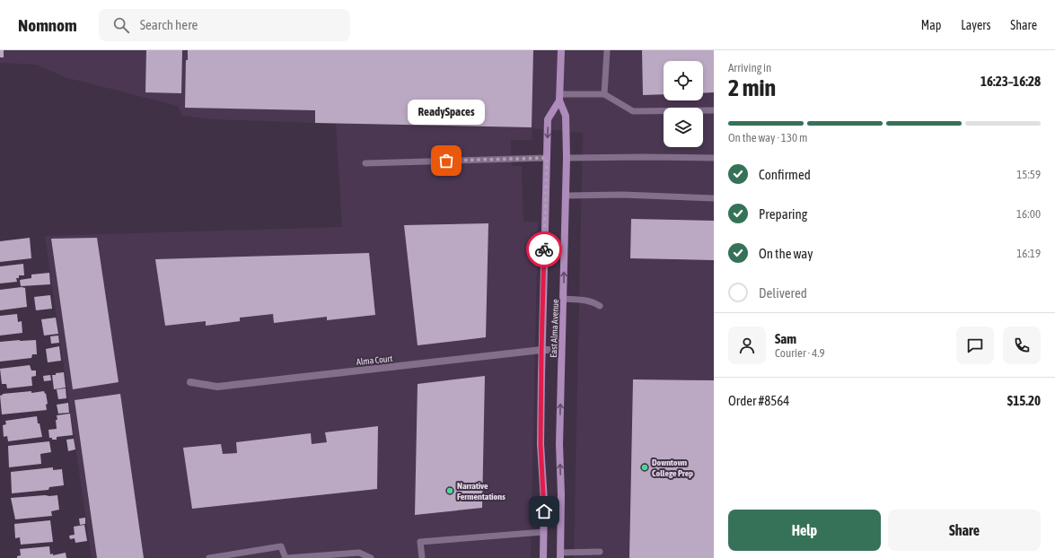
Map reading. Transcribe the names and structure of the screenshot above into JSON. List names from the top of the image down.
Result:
{
  "streets": {
    "main road": ["East Alma Avenue"],
    "street": ["Alma Court"]
  },
  "crossings": [
    ["East Alma Avenue", "Alma Court"]
  ],
  "places": ["ReadySpaces", "Downtown College Prep", "Narrative Fermentations"],
  "page": {
    "header": "Nomnom",
    "search": "Search here",
    "nav": ["Map", "Layers", "Share"],
    "heading": ["2 min", "Arriving in", "16:23–16:28"],
    "panel": [
      "Sam",
      "Courier · 4.9",
      "Order #8564",
      "$15.20"
    ],
    "bubble": "ReadySpaces",
    "bar": "On the way · 130 m",
    "list": [
      ["Confirmed", "15:59"],
      ["Preparing", "16:00"],
      ["On the way", "16:19"],
      "Delivered"
    ],
    "buttons": ["Help", "Share"]
  }
}
